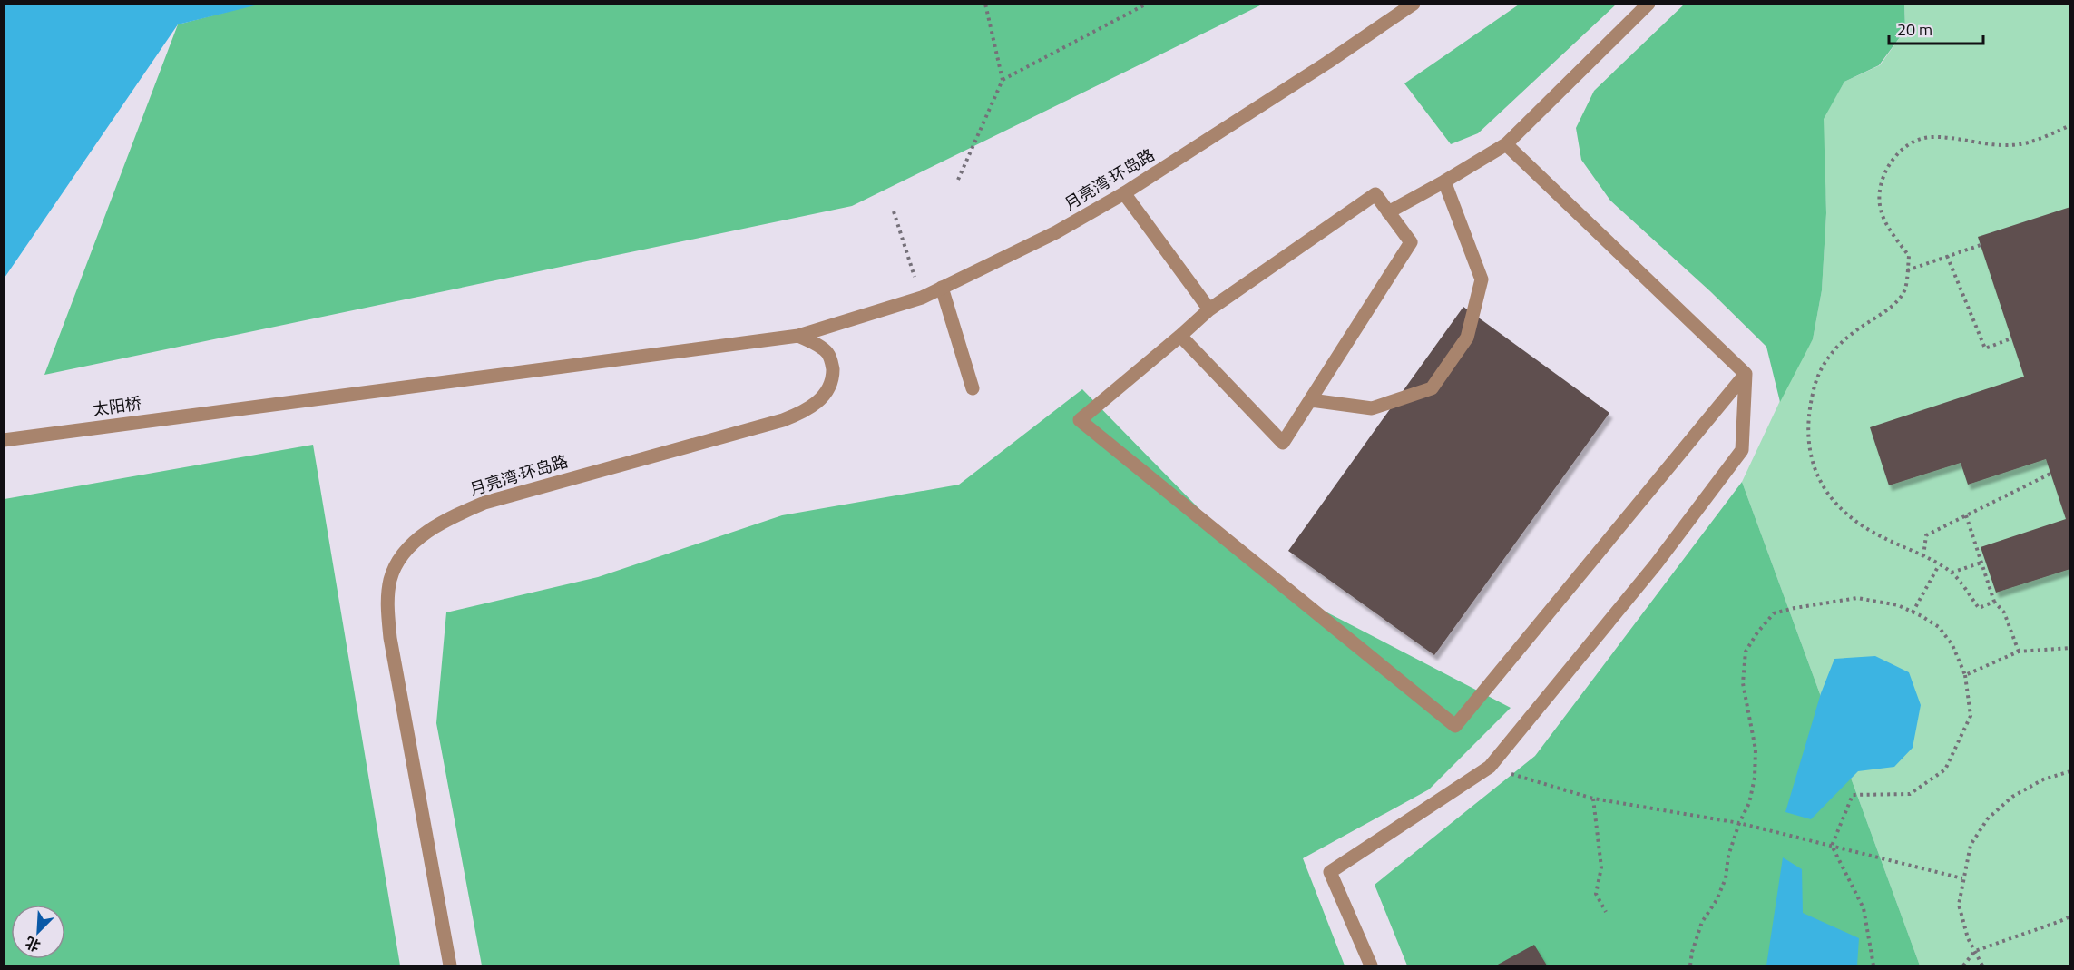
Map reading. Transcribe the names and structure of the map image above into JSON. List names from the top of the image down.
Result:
{
  "streets": {
    "street": ["月亮湾·环岛路", "太阳桥"]
  },
  "crossings": [
    ["月亮湾·环岛路", "太阳桥"]
  ],
  "scale_bar": "20 m",
  "north": "bottom left"
}
